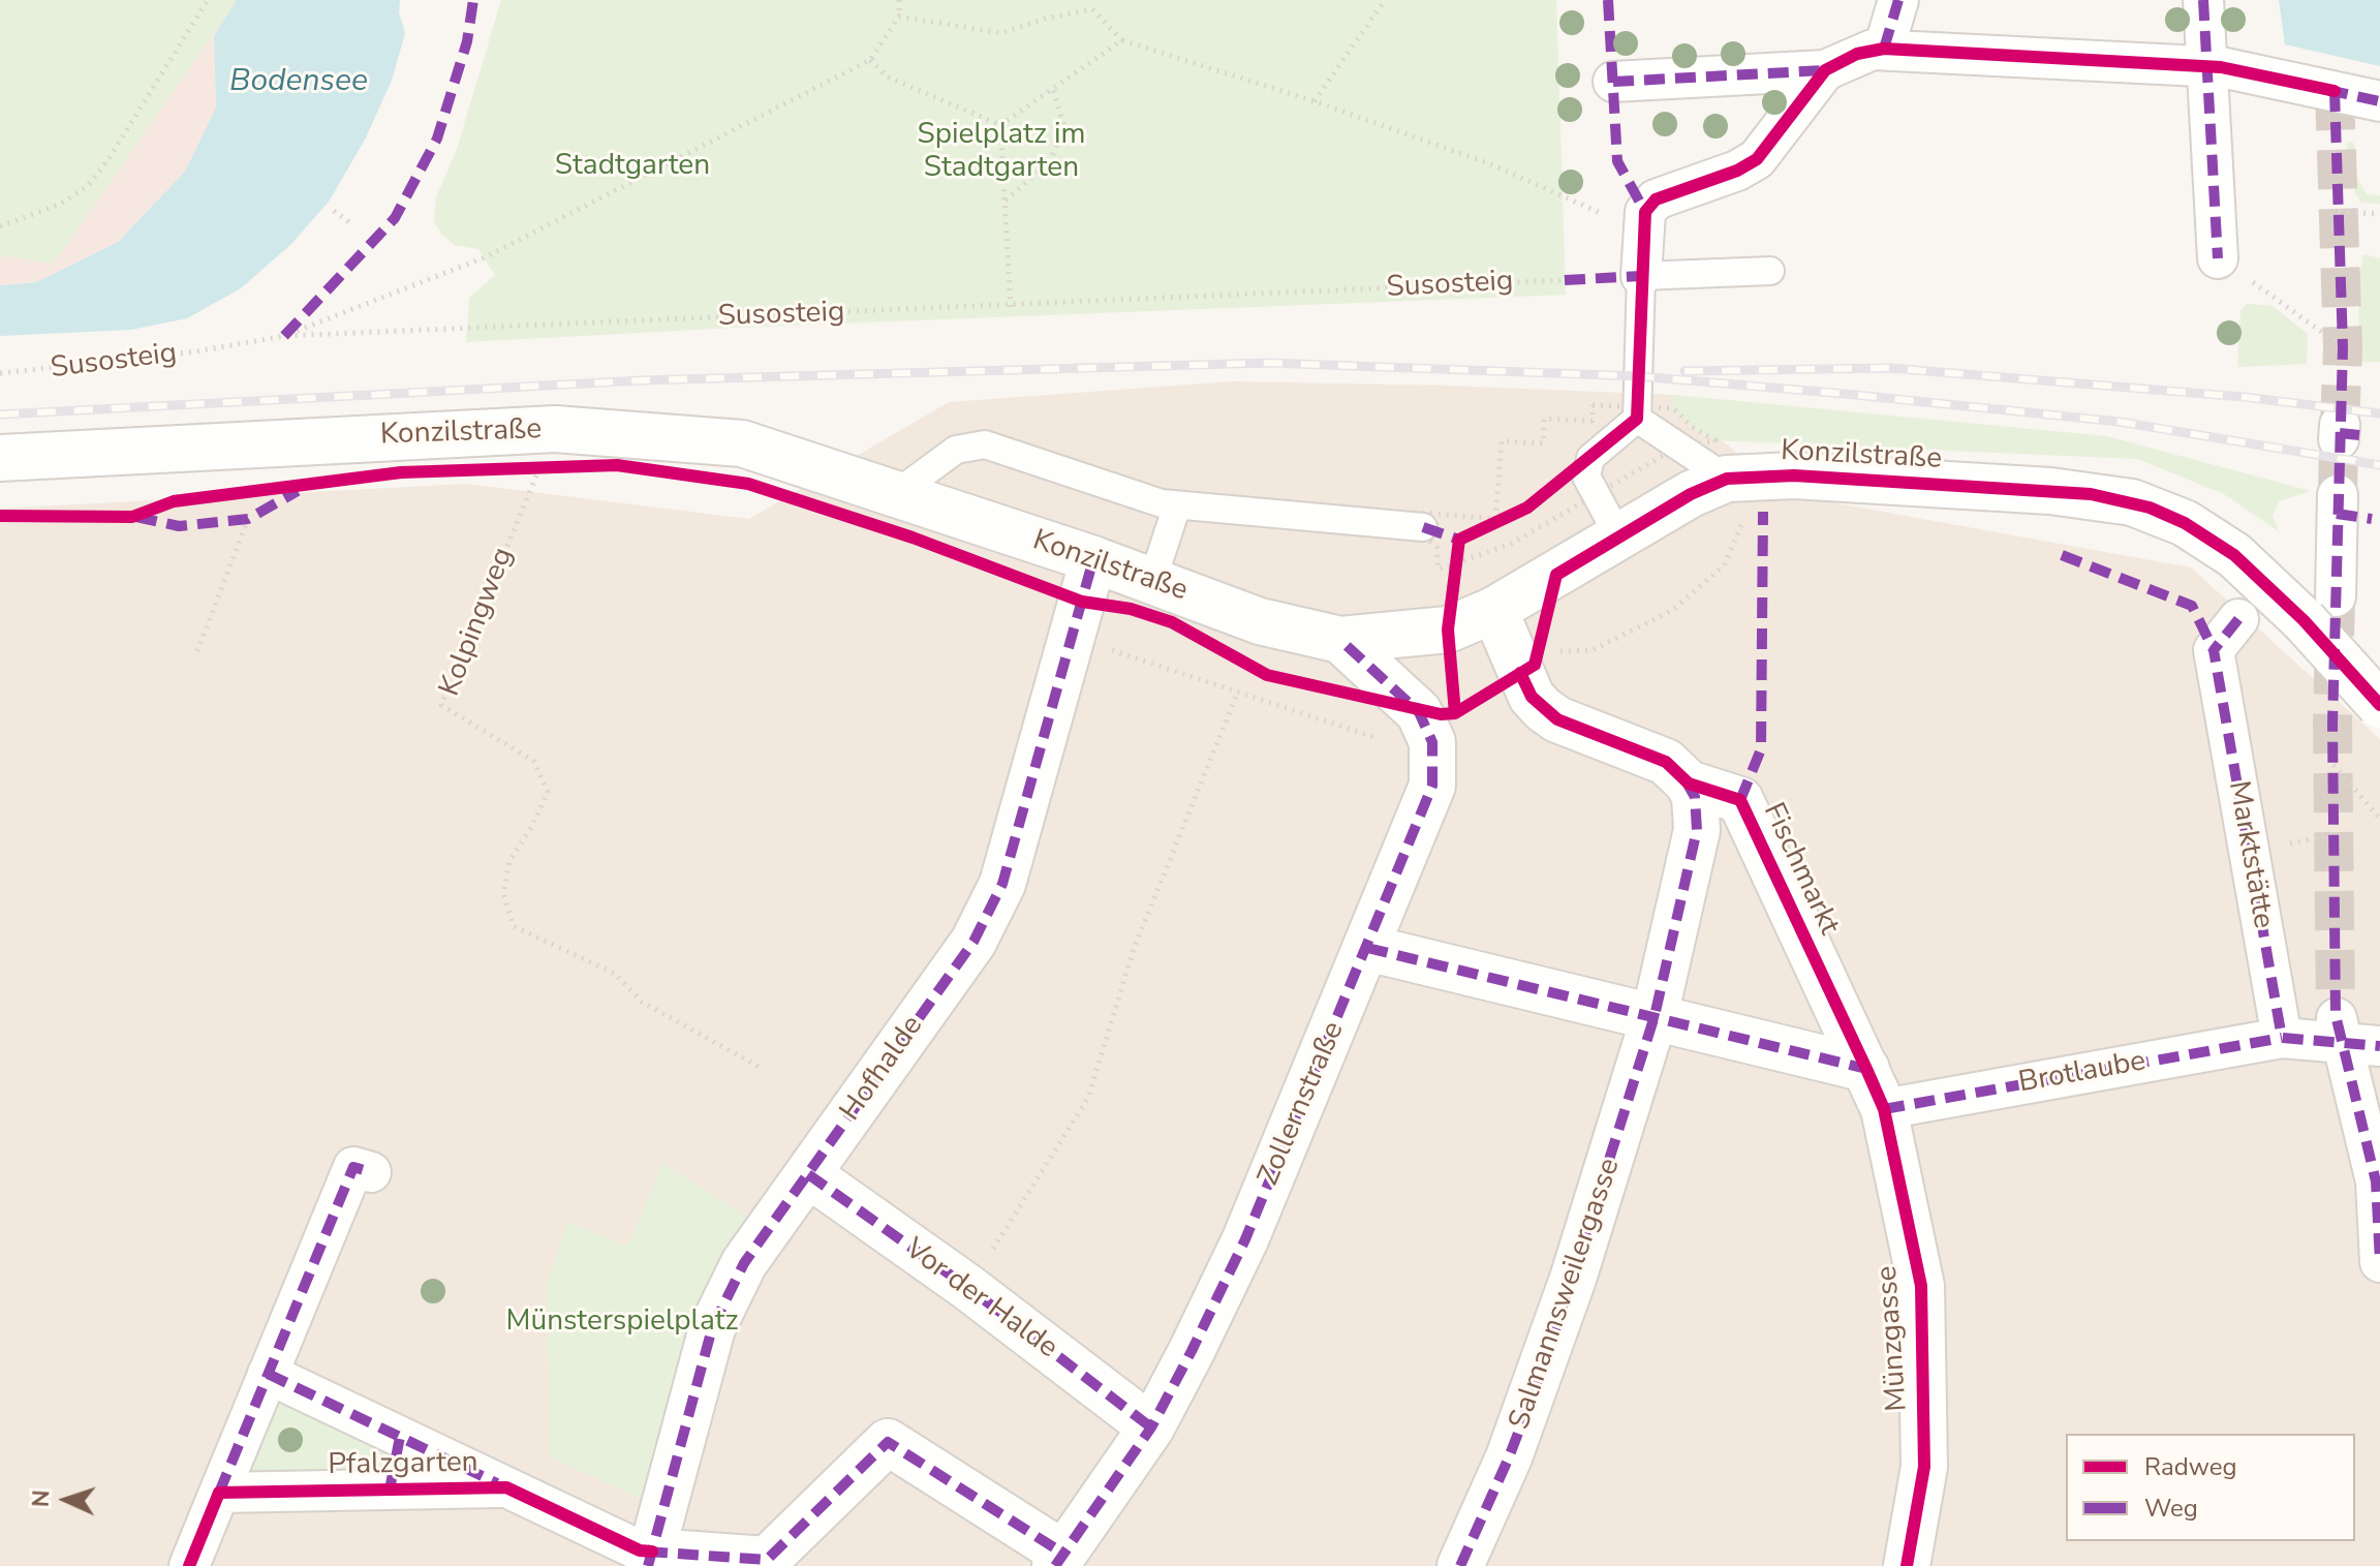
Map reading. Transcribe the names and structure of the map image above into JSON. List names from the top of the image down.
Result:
{
  "streets": {
    "street": [
      "Konzilstraße",
      "Marktstätte",
      "Fischmarkt",
      "Hofhalde",
      "Brotlaube",
      "Zollernstraße",
      "Salmannsweilergasse",
      "Vor der Halde",
      "Münzgasse",
      "Pfalzgarten"
    ],
    "path": ["Susosteig", "Kolpingweg"]
  },
  "crossings": [
    ["Konzilstraße", "Fischmarkt"],
    ["Konzilstraße", "Hofhalde"],
    ["Marktstätte", "Brotlaube"],
    ["Fischmarkt", "Brotlaube"],
    ["Fischmarkt", "Münzgasse"],
    ["Hofhalde", "Vor der Halde"],
    ["Hofhalde", "Pfalzgarten"],
    ["Brotlaube", "Münzgasse"],
    ["Zollernstraße", "Vor der Halde"]
  ],
  "water": ["Bodensee"],
  "parks": ["Spielplatz im Stadtgarten", "Stadtgarten", "Münsterspielplatz"],
  "legend": ["Radweg", "Weg"],
  "north": "left"
}
